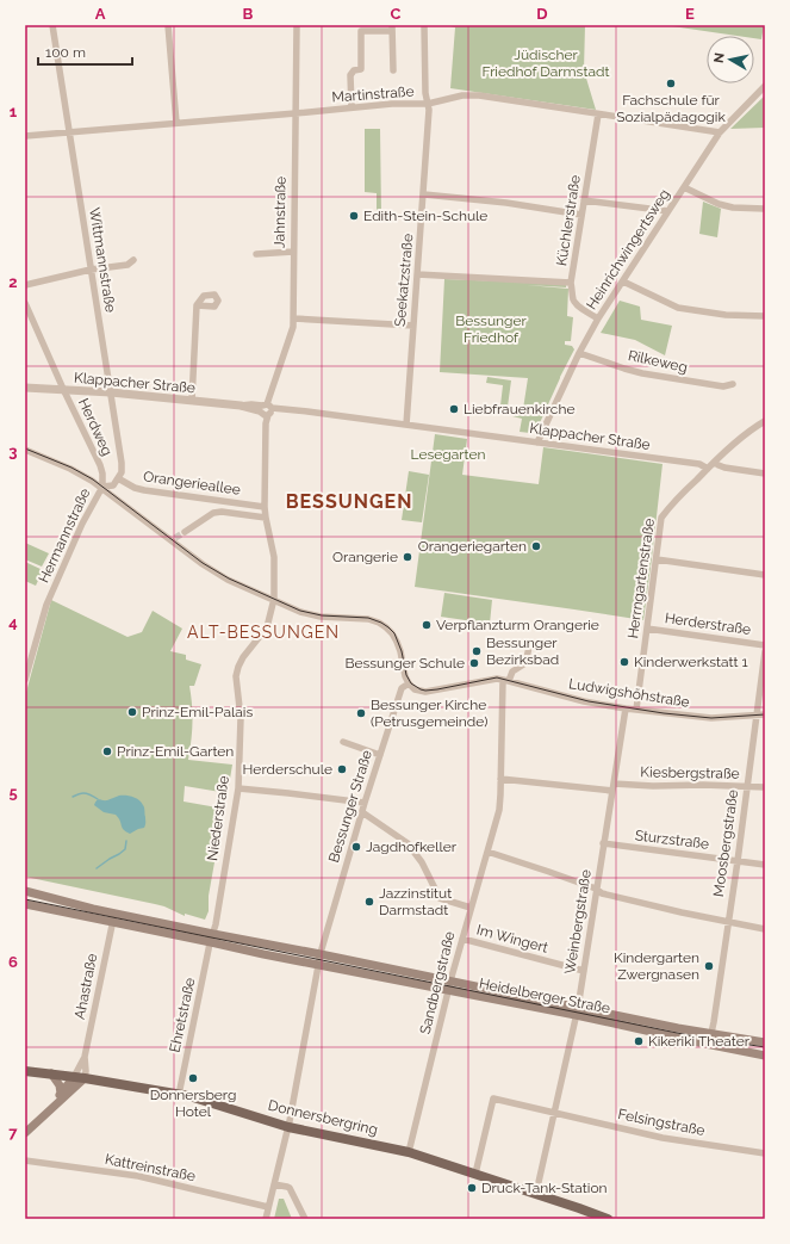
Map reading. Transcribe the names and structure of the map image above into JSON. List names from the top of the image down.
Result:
{
  "streets": {
    "main road": ["Heidelberger Straße", "Donnersbergring"],
    "street": [
      "Martinstraße",
      "Jahnstraße",
      "Küchlerstraße",
      "Heinrichwingertsweg",
      "Wittmannstraße",
      "Seekatzstraße",
      "Rilkeweg",
      "Klappacher Straße",
      "Herdweg",
      "Orangerieallee",
      "Hermannstraße",
      "Herrngartenstraße",
      "Herderstraße",
      "Ludwigshöhstraße",
      "Kiesbergstraße",
      "Bessunger Straße",
      "Niederstraße",
      "Sturzstraße",
      "Moosbergstraße",
      "Weinbergstraße",
      "Im Wingert",
      "Sandbergstraße",
      "Ahastraße",
      "Ehretstraße",
      "Felsingstraße",
      "Kattreinstraße"
    ]
  },
  "crossings": [
    ["Martinstraße", "Jahnstraße"],
    ["Martinstraße", "Küchlerstraße"],
    ["Martinstraße", "Heinrichwingertsweg"],
    ["Martinstraße", "Wittmannstraße"],
    ["Martinstraße", "Seekatzstraße"],
    ["Jahnstraße", "Klappacher Straße"],
    ["Jahnstraße", "Orangerieallee"],
    ["Jahnstraße", "Niederstraße"],
    ["Küchlerstraße", "Heinrichwingertsweg"],
    ["Heinrichwingertsweg", "Rilkeweg"],
    ["Heinrichwingertsweg", "Klappacher Straße"],
    ["Wittmannstraße", "Klappacher Straße"],
    ["Wittmannstraße", "Orangerieallee"],
    ["Seekatzstraße", "Klappacher Straße"],
    ["Klappacher Straße", "Herdweg"],
    ["Klappacher Straße", "Herrngartenstraße"],
    ["Herdweg", "Hermannstraße"],
    ["Herrngartenstraße", "Herderstraße"],
    ["Herrngartenstraße", "Ludwigshöhstraße"],
    ["Ludwigshöhstraße", "Bessunger Straße"],
    ["Ludwigshöhstraße", "Moosbergstraße"],
    ["Ludwigshöhstraße", "Weinbergstraße"],
    ["Ludwigshöhstraße", "Sandbergstraße"],
    ["Kiesbergstraße", "Moosbergstraße"],
    ["Kiesbergstraße", "Weinbergstraße"],
    ["Kiesbergstraße", "Sandbergstraße"],
    ["Bessunger Straße", "Heidelberger Straße"],
    ["Niederstraße", "Heidelberger Straße"],
    ["Niederstraße", "Ehretstraße"],
    ["Sturzstraße", "Moosbergstraße"],
    ["Sturzstraße", "Weinbergstraße"],
    ["Moosbergstraße", "Heidelberger Straße"],
    ["Weinbergstraße", "Im Wingert"],
    ["Weinbergstraße", "Heidelberger Straße"],
    ["Weinbergstraße", "Donnersbergring"],
    ["Weinbergstraße", "Felsingstraße"],
    ["Im Wingert", "Sandbergstraße"],
    ["Sandbergstraße", "Heidelberger Straße"],
    ["Sandbergstraße", "Donnersbergring"],
    ["Ahastraße", "Heidelberger Straße"],
    ["Ahastraße", "Donnersbergring"],
    ["Heidelberger Straße", "Ehretstraße"],
    ["Ehretstraße", "Donnersbergring"],
    ["Donnersbergring", "Felsingstraße"]
  ],
  "districts": ["BESSUNGEN", "ALT-BESSUNGEN"],
  "parks": ["Jüdischer Friedhof Darmstadt", "Bessunger Friedhof", "Lesegarten"],
  "places": [
    "Fachschule für Sozialpädagogik",
    "Edith-Stein-Schule",
    "Liebfrauenkirche",
    "Orangeriegarten",
    "Orangerie",
    "Verpflanzturm Orangerie",
    "Bessunger Bezirksbad",
    "Kinderwerkstatt 1",
    "Bessunger Schule",
    "Prinz-Emil-Palais",
    "Bessunger Kirche (Petrusgemeinde)",
    "Prinz-Emil-Garten",
    "Herderschule",
    "Jagdhofkeller",
    "Jazzinstitut Darmstadt",
    "Kindergarten Zwergnasen",
    "Kikeriki Theater",
    "Donnersberg Hotel",
    "Druck-Tank-Station"
  ],
  "scale_bar": "100 m",
  "north": "left",
  "grid": {
    "columns": [
      "A",
      "B",
      "C",
      "D",
      "E"
    ],
    "rows": [
      "1",
      "2",
      "3",
      "4",
      "5",
      "6",
      "7"
    ]
  }
}
